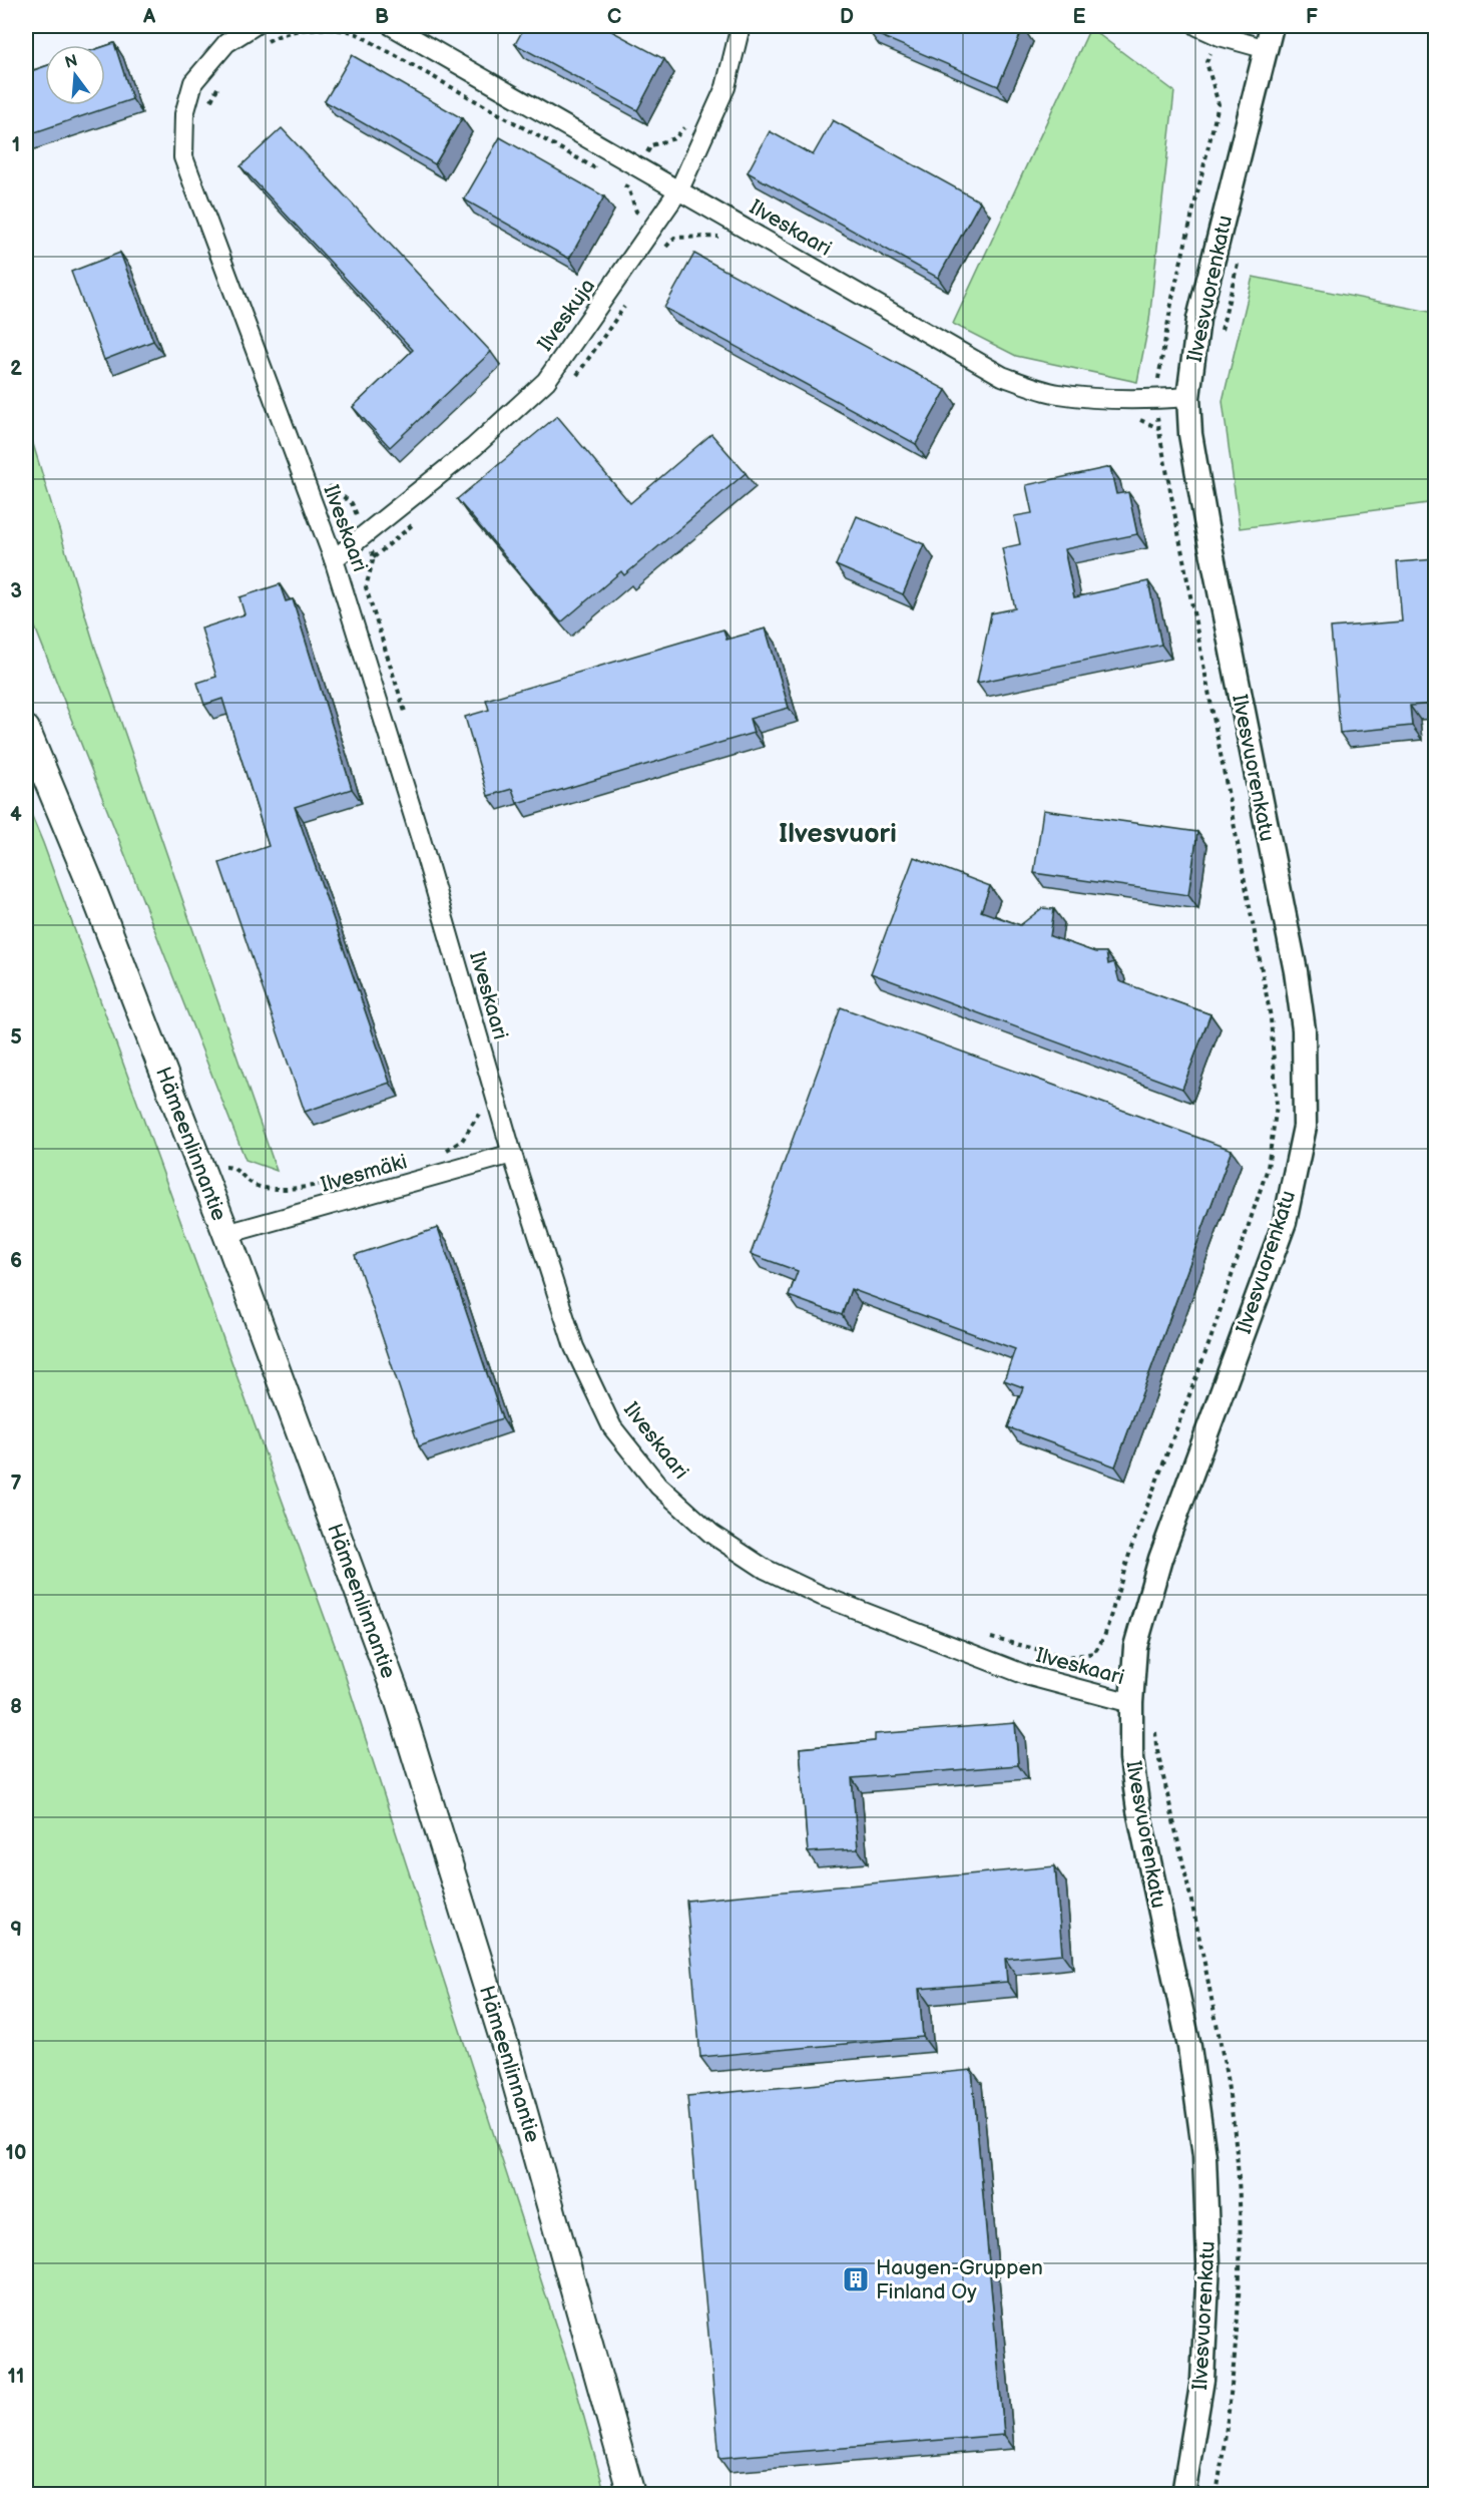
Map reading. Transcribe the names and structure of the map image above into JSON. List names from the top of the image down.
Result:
{
  "streets": {
    "main road": ["Hämeenlinnantie"],
    "street": [
      "Ilveskaari",
      "Ilvesvuorenkatu",
      "Ilveskuja",
      "Ilvesmäki"
    ]
  },
  "crossings": [
    ["Ilveskaari", "Ilvesvuorenkatu"],
    ["Ilveskaari", "Ilveskuja"],
    ["Ilveskaari", "Ilvesmäki"],
    ["Hämeenlinnantie", "Ilvesmäki"]
  ],
  "districts": ["Ilvesvuori"],
  "places": {
    "building": ["Haugen-Gruppen Finland Oy"]
  },
  "north": "top",
  "grid": {
    "columns": [
      "A",
      "B",
      "C",
      "D",
      "E",
      "F"
    ],
    "rows": [
      "1",
      "2",
      "3",
      "4",
      "5",
      "6",
      "7",
      "8",
      "9",
      "10",
      "11"
    ]
  }
}
